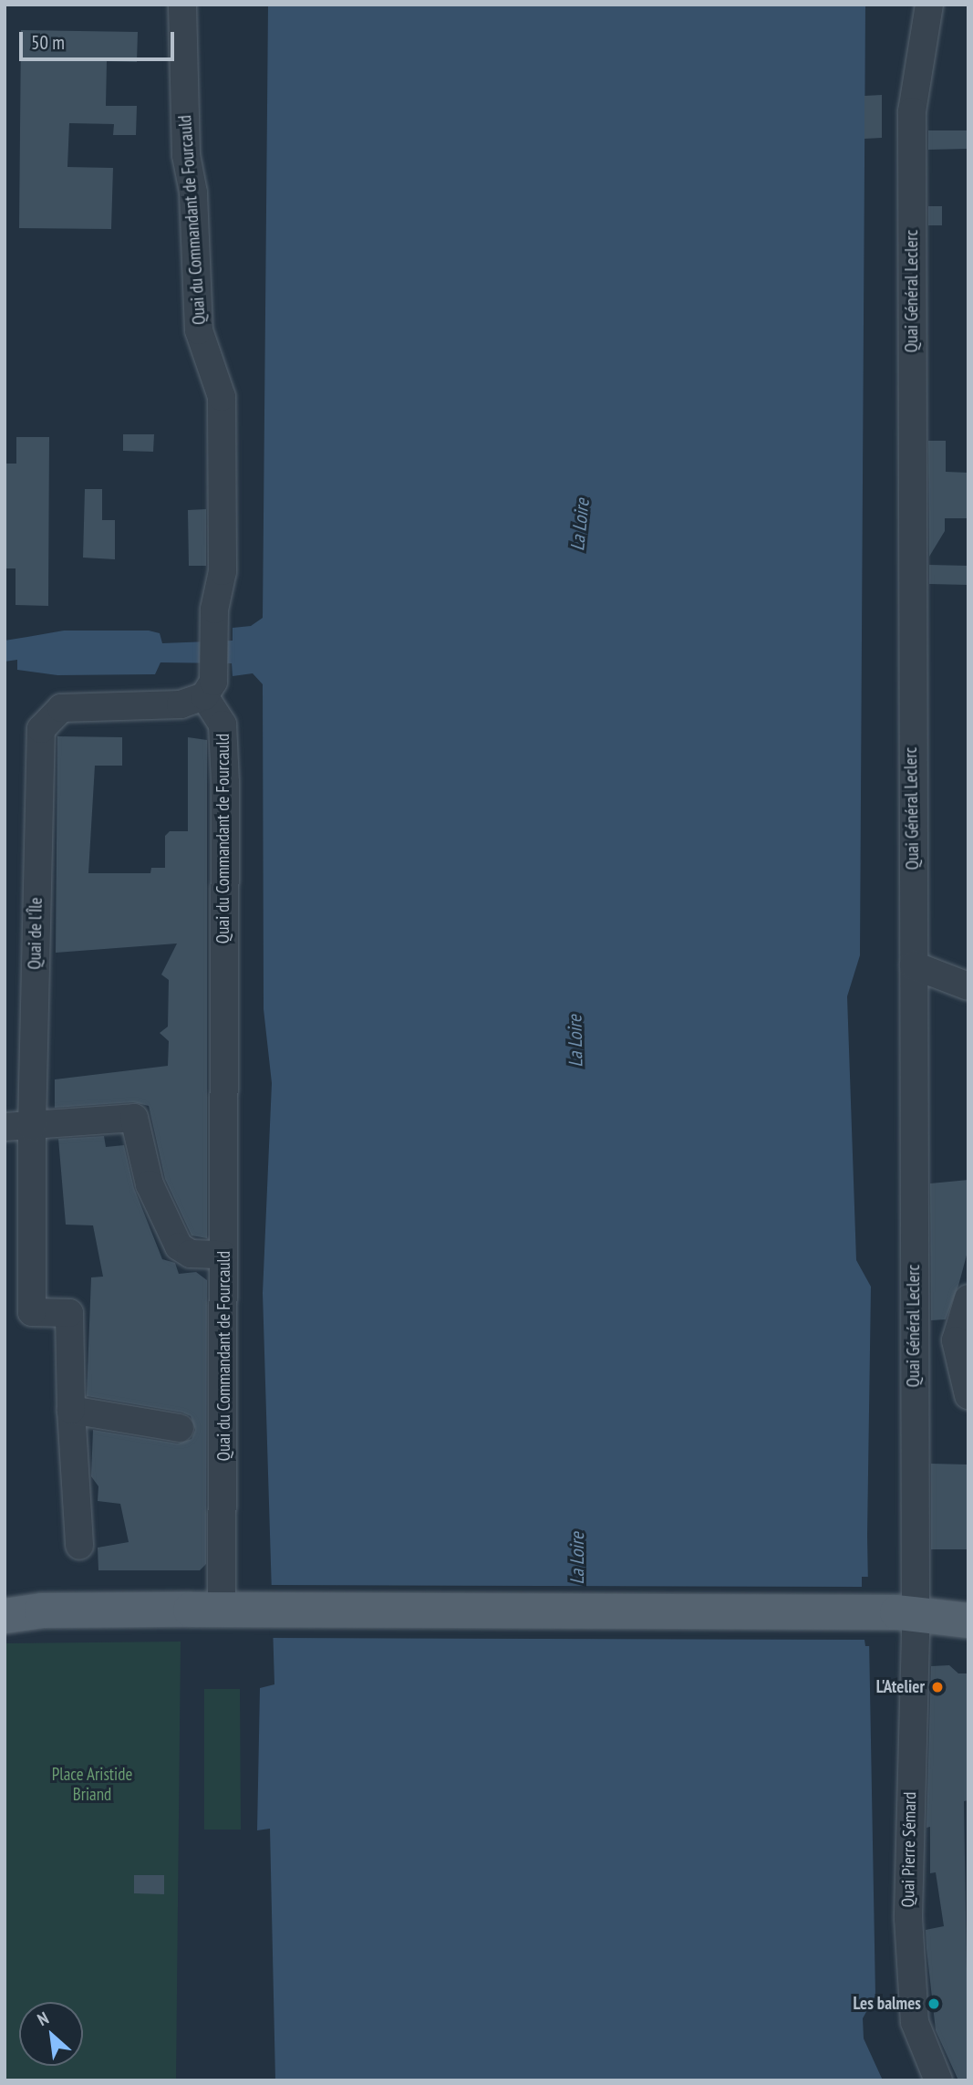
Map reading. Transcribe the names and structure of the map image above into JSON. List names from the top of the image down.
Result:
{
  "streets": {
    "street": [
      "Quai du Commandant de Fourcauld",
      "Quai Général Leclerc",
      "Quai de l'Île",
      "Quai Pierre Sémard"
    ]
  },
  "crossings": [
    ["Quai du Commandant de Fourcauld", "Quai de l'Île"],
    ["Quai Général Leclerc", "Quai Pierre Sémard"]
  ],
  "water": ["La Loire"],
  "parks": ["Place Aristide Briand"],
  "places": ["L'Atelier", "Les balmes"],
  "scale_bar": "50 m",
  "north": "top left"
}
